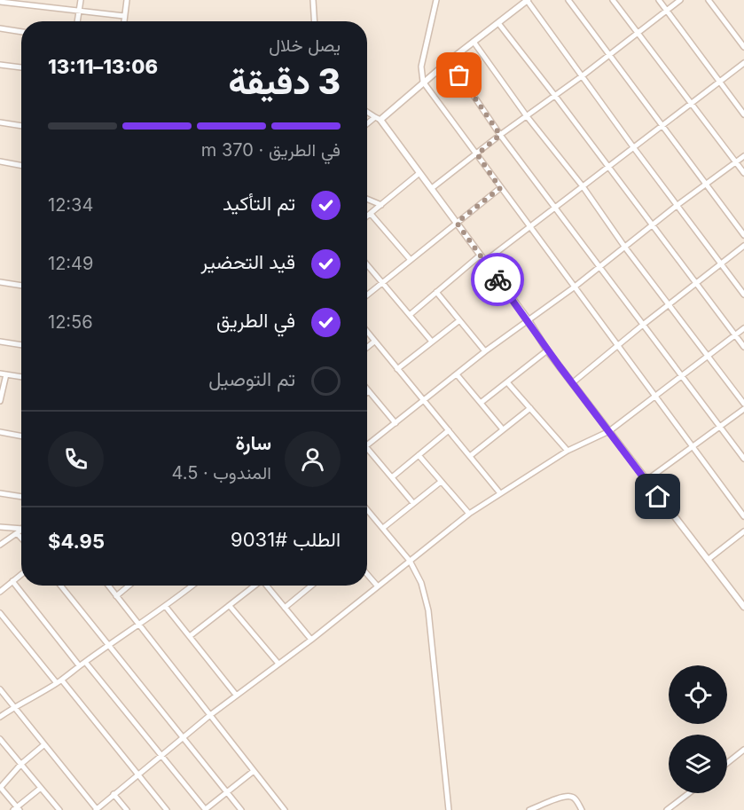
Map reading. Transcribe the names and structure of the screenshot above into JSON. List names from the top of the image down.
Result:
{
  "page": {
    "heading": ["3 دقيقة", "يصل خلال", "13:06–13:11"],
    "panel": [
      "سارة",
      "المندوب · 4.5",
      "الطلب #9031",
      "$4.95"
    ],
    "bar": "في الطريق · 370 m",
    "list": [
      ["تم التأكيد", "12:34"],
      ["قيد التحضير", "12:49"],
      ["في الطريق", "12:56"],
      "تم التوصيل"
    ]
  }
}
